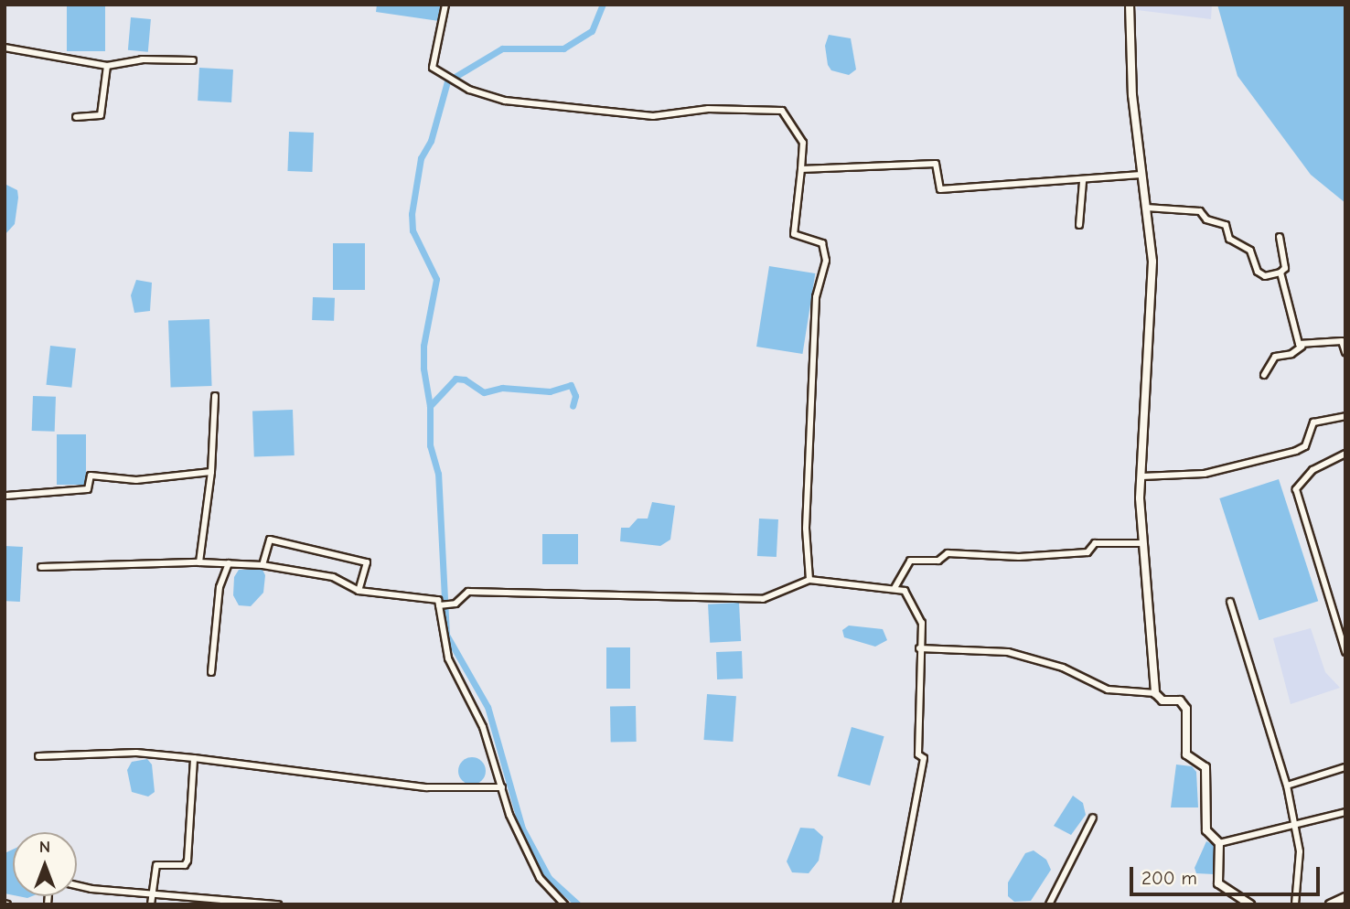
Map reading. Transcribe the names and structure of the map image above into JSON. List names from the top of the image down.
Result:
{
  "scale_bar": "200 m",
  "north": "top"
}
